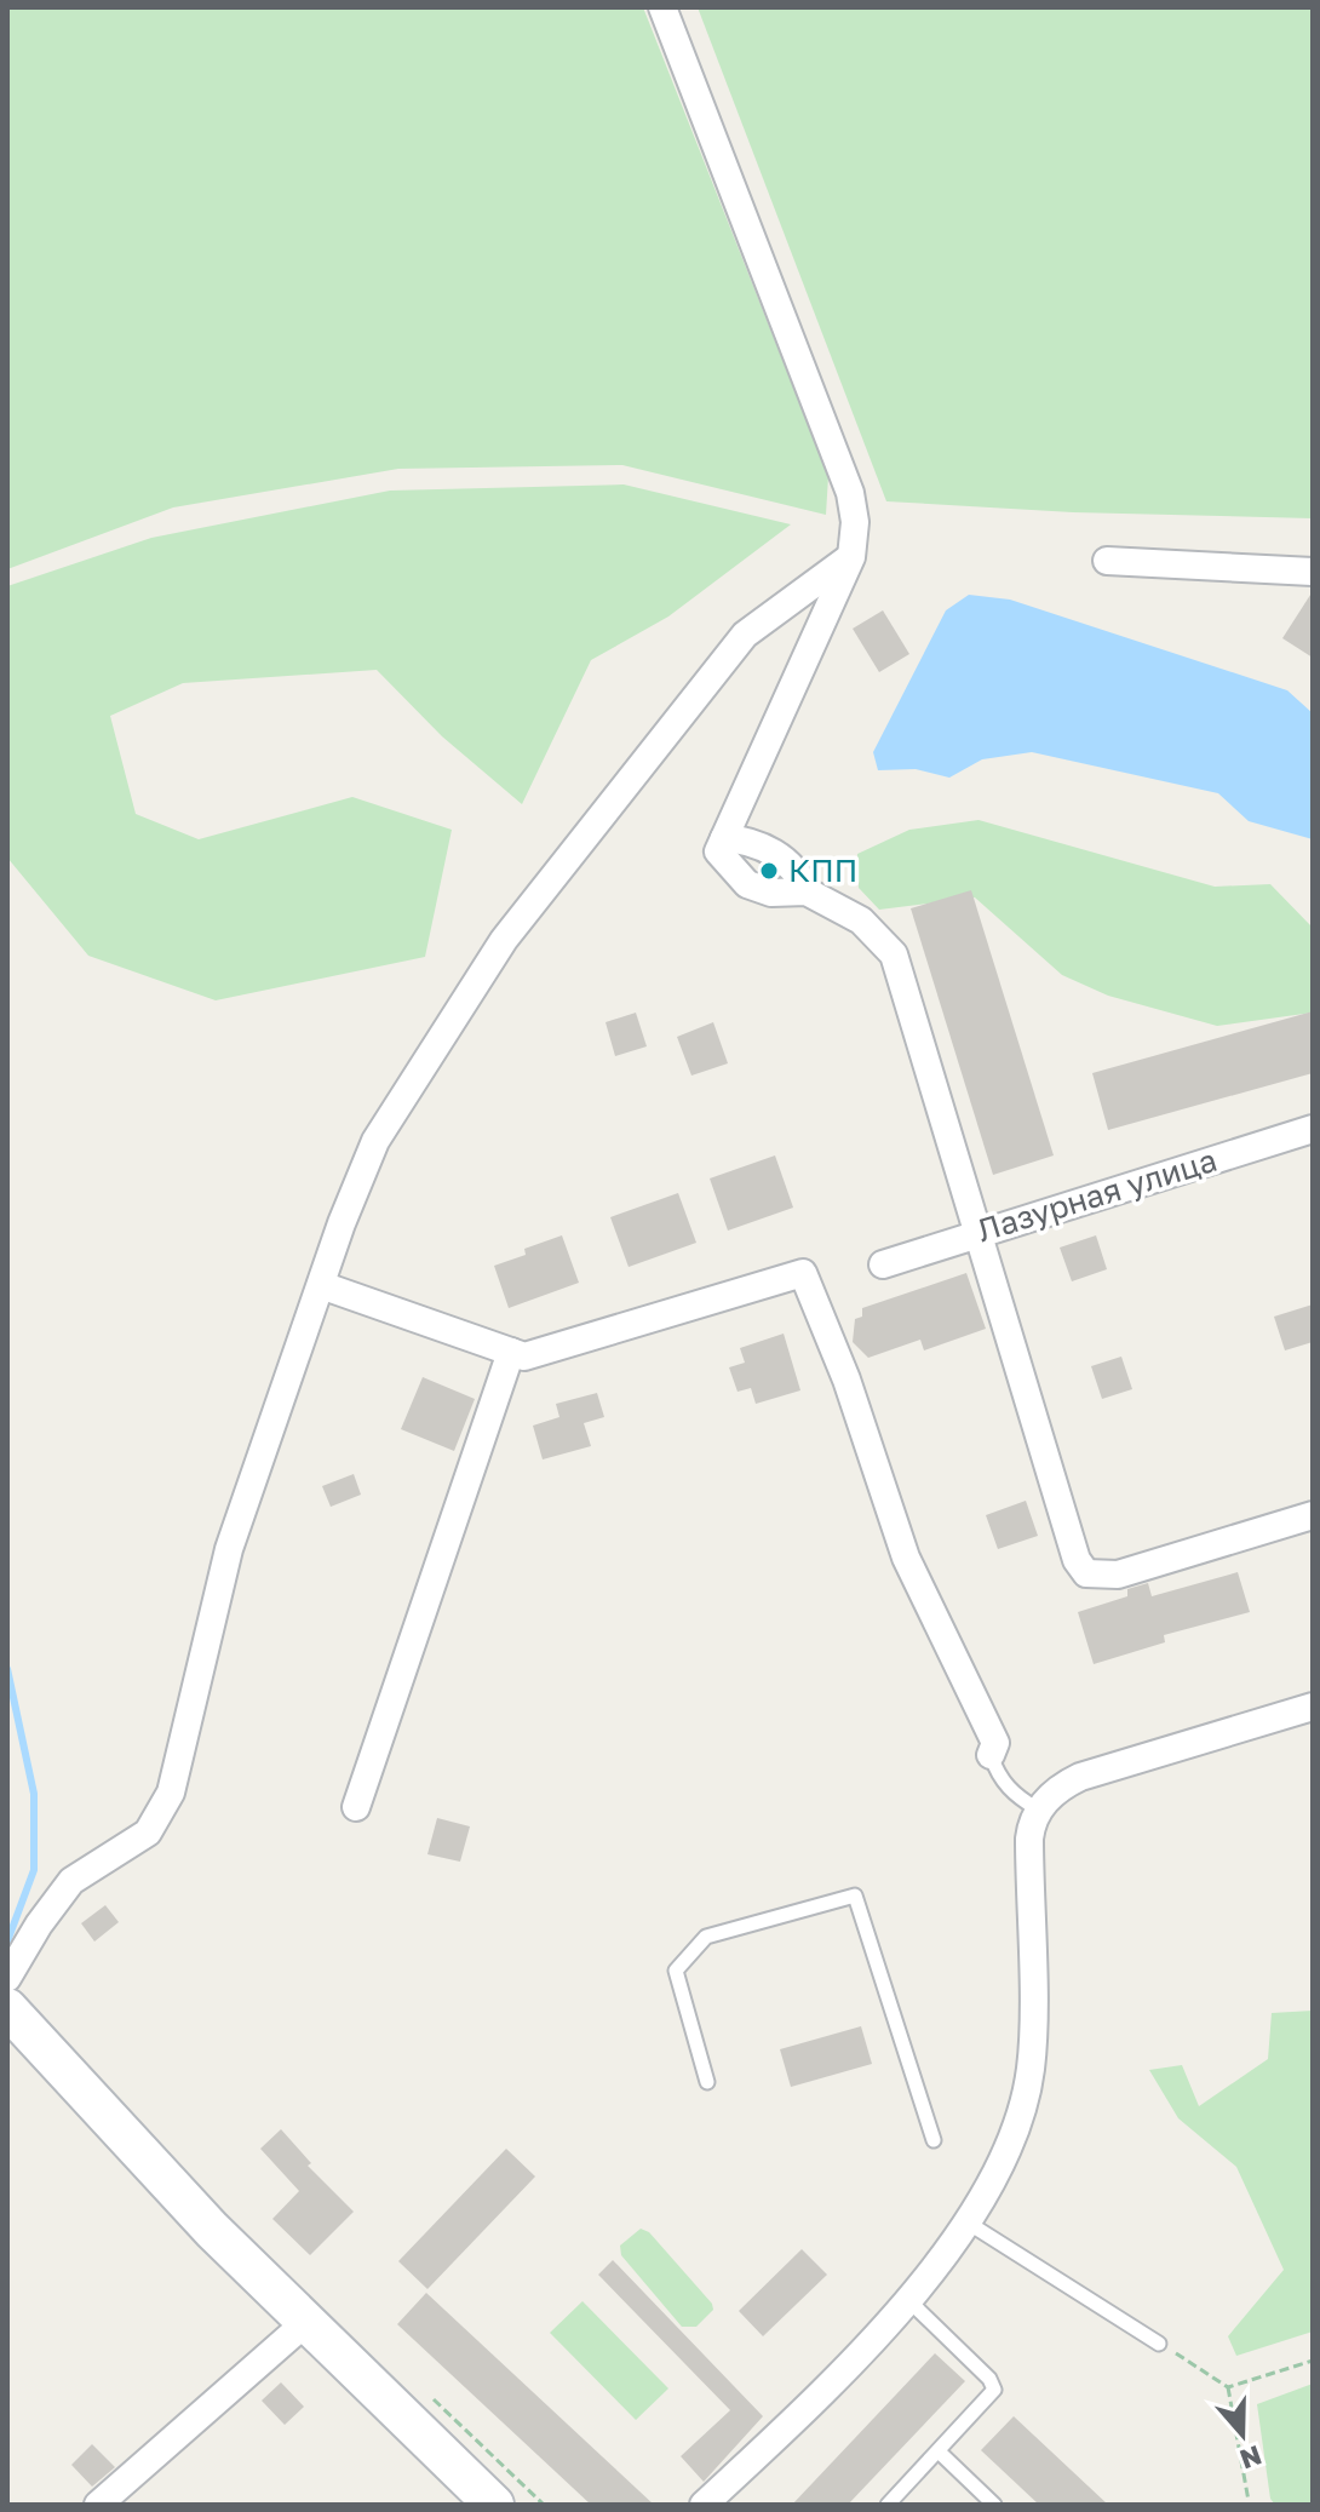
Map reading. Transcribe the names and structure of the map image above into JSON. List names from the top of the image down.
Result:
{
  "streets": {
    "street": ["Лазурная улица"]
  },
  "places": ["КПП"],
  "north": "bottom"
}
